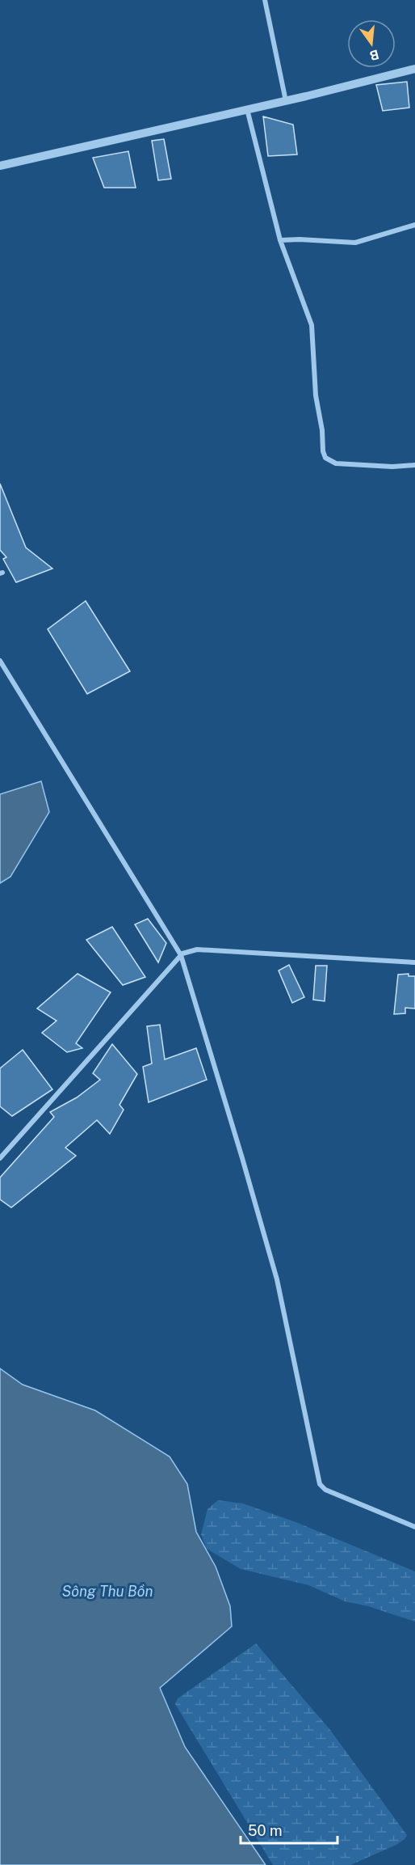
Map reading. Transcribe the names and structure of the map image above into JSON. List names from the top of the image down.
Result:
{
  "water": ["Sông Thu Bồn"],
  "scale_bar": "50 m",
  "north": "bottom"
}
